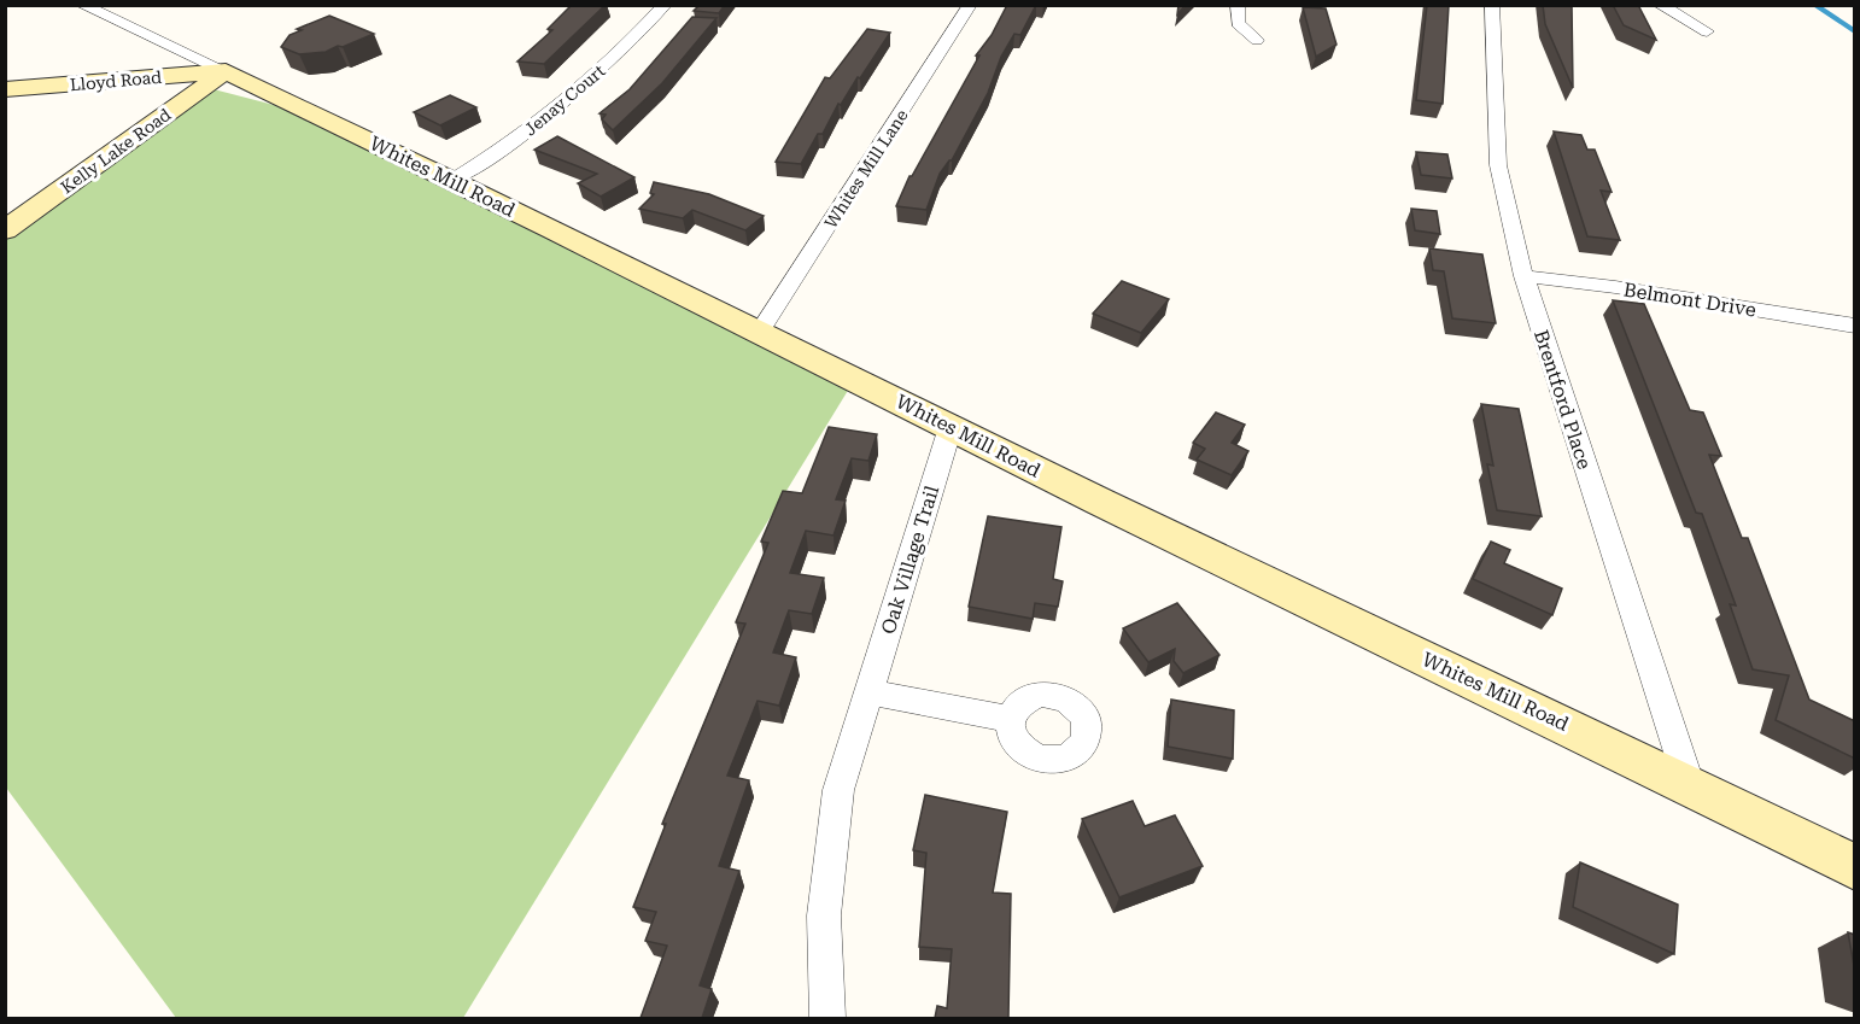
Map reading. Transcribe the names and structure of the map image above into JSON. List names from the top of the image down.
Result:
{
  "streets": {
    "street": [
      "Lloyd Road",
      "Jenay Court",
      "Kelly Lake Road",
      "Whites Mill Lane",
      "Whites Mill Road",
      "Belmont Drive",
      "Brentford Place",
      "Oak Village Trail"
    ]
  },
  "crossings": [
    ["Lloyd Road", "Kelly Lake Road"],
    ["Lloyd Road", "Whites Mill Road"],
    ["Jenay Court", "Whites Mill Road"],
    ["Kelly Lake Road", "Whites Mill Road"],
    ["Whites Mill Lane", "Whites Mill Road"],
    ["Whites Mill Road", "Brentford Place"],
    ["Whites Mill Road", "Oak Village Trail"],
    ["Belmont Drive", "Brentford Place"]
  ]
}
